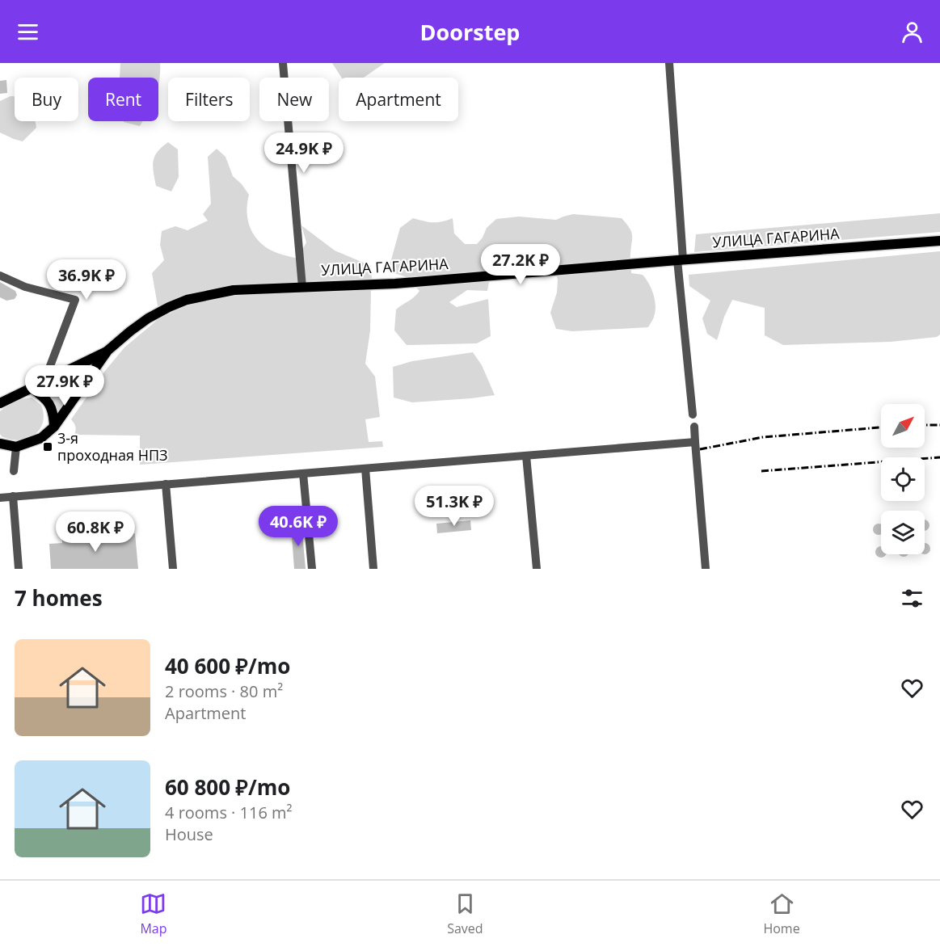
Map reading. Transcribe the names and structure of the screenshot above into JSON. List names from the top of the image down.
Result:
{
  "streets": {
    "main road": ["УЛИЦА ГАГАРИНА"]
  },
  "places": {
    "transit": ["3-я проходная НПЗ"]
  },
  "north": "top right",
  "page": {
    "header": "Doorstep",
    "chip": [
      "Buy",
      "Rent",
      "Filters",
      "New",
      "Apartment"
    ],
    "price": [
      "24.9K ₽",
      "27.2K ₽",
      "36.9K ₽",
      "27.9K ₽",
      "51.3K ₽",
      "40.6K ₽",
      "60.8K ₽"
    ],
    "heading": "7 homes",
    "list": [
      {
        "name": "40 600 ₽/mo",
        "note": "2 rooms · 80 m² · Apartment"
      },
      {
        "name": "60 800 ₽/mo",
        "note": "4 rooms · 116 m² · House"
      }
    ],
    "tabs": ["Map", "Saved", "Home"]
  }
}
